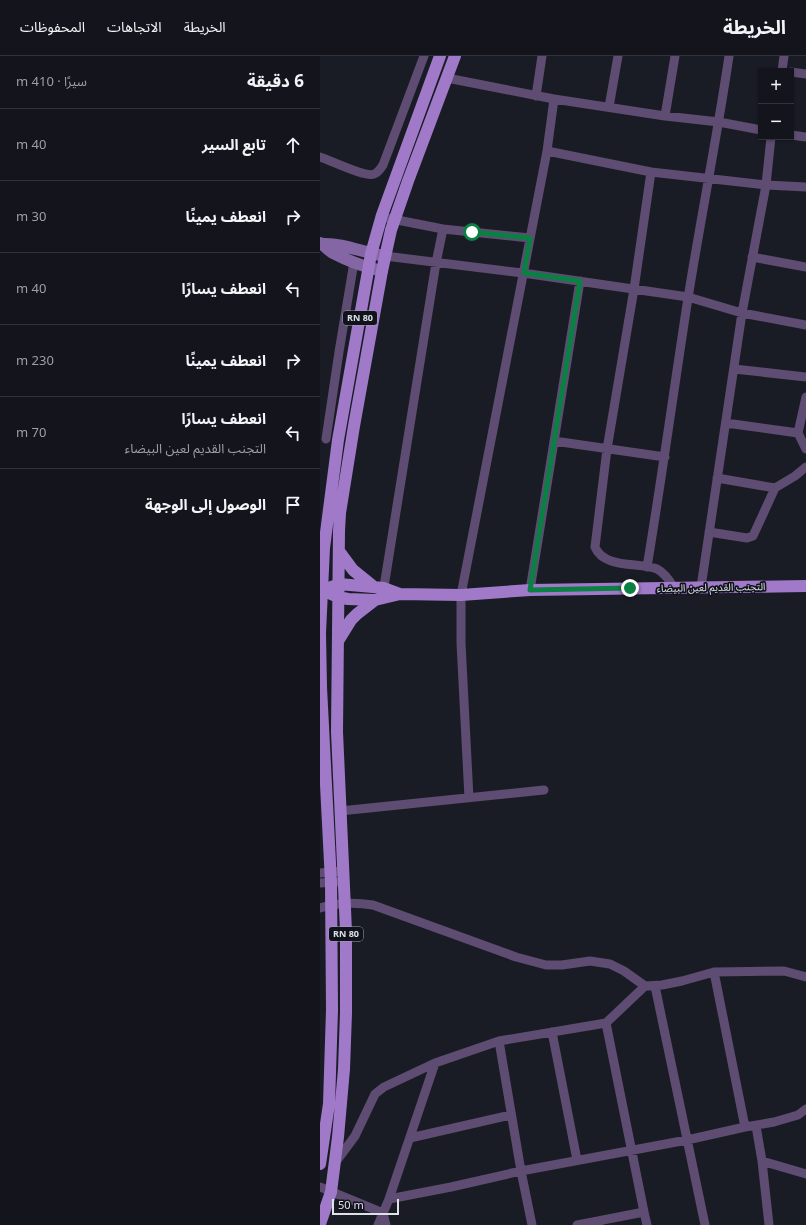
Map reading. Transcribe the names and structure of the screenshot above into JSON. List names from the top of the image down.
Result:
{
  "streets": {
    "main road": ["RN 80", "التجنب القديم لعين البيضاء"]
  },
  "scale_bar": "50 m",
  "page": {
    "header": "الخريطة",
    "nav": ["الخريطة", "الاتجاهات", "المحفوظات"],
    "heading": ["6 دقيقة", "سيرًا · 410 m"],
    "map_buttons": ["+", "−"],
    "list": [
      ["تابع السير", "40 m"],
      ["انعطف يمينًا", "30 m"],
      ["انعطف يسارًا", "40 m"],
      ["انعطف يمينًا", "230 m"],
      ["انعطف يسارًا", "التجنب القديم لعين البيضاء", "70 m"],
      "الوصول إلى الوجهة"
    ],
    "scale": "50 m"
  }
}
